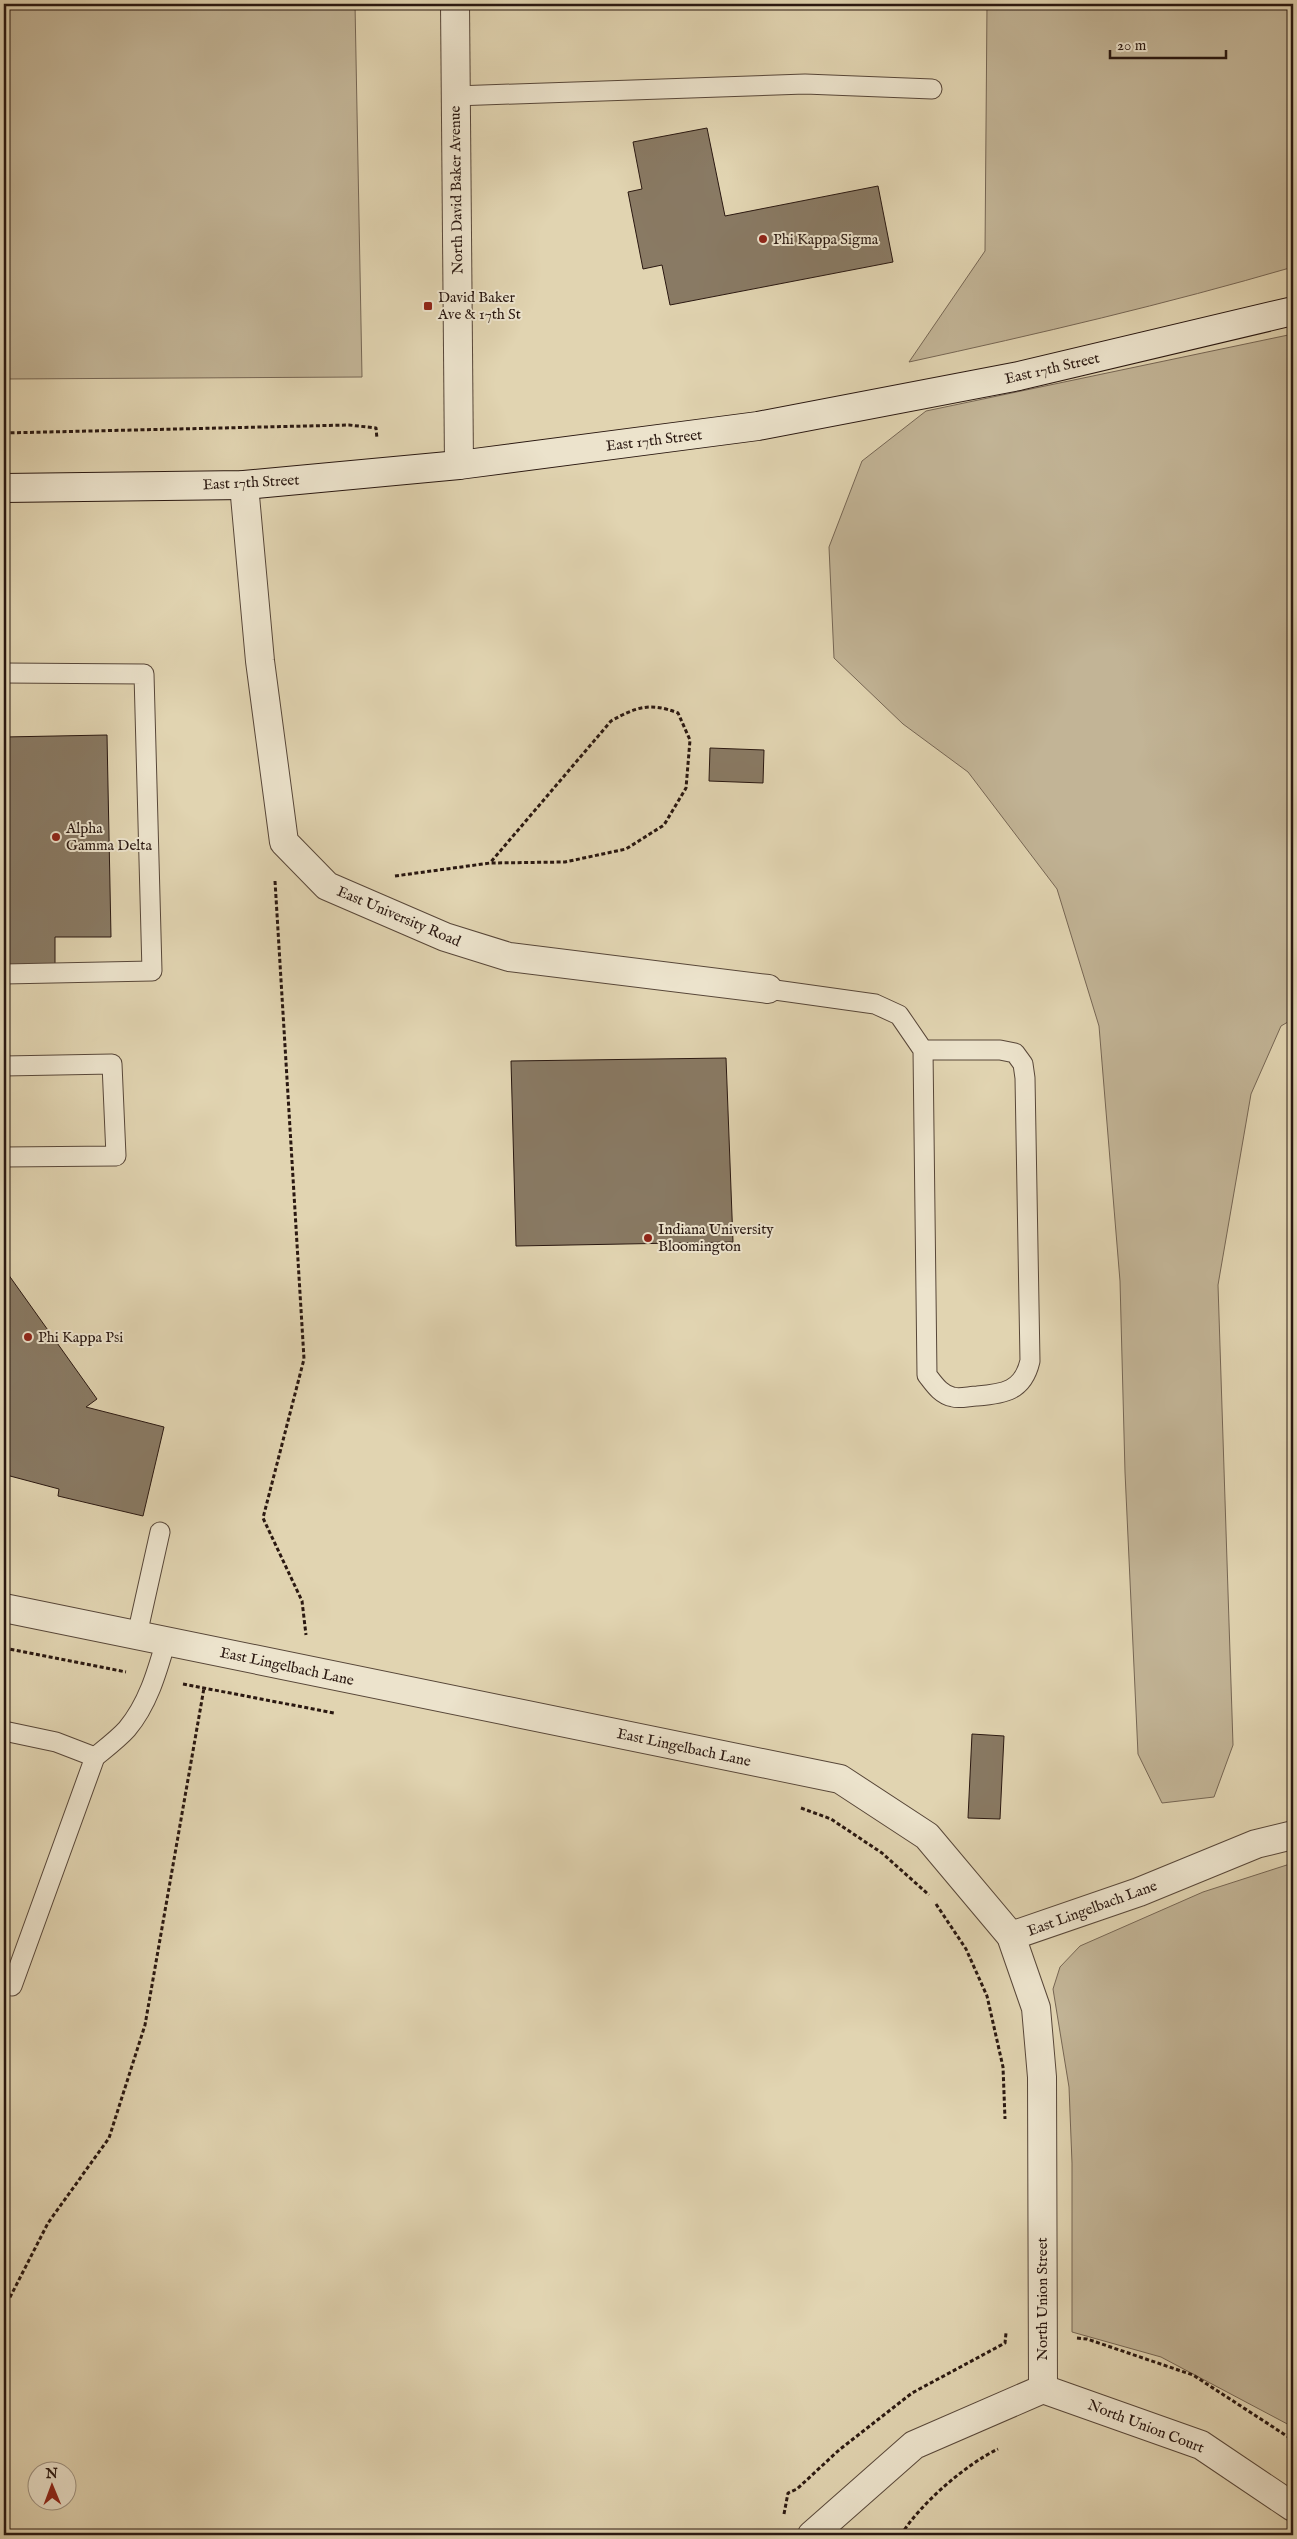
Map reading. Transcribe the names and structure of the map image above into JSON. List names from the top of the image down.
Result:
{
  "streets": {
    "street": [
      "North David Baker Avenue",
      "East 17th Street",
      "East University Road",
      "East Lingelbach Lane",
      "North Union Street",
      "North Union Court"
    ]
  },
  "crossings": [
    ["North David Baker Avenue", "East 17th Street"],
    ["East Lingelbach Lane", "North Union Street"],
    ["North Union Street", "North Union Court"]
  ],
  "places": {
    "other": [
      "Phi Kappa Sigma",
      "Alpha Gamma Delta",
      "Indiana University Bloomington",
      "Phi Kappa Psi"
    ],
    "transit": ["David Baker Ave & 17th St"]
  },
  "scale_bar": "20 m",
  "north": "top"
}
